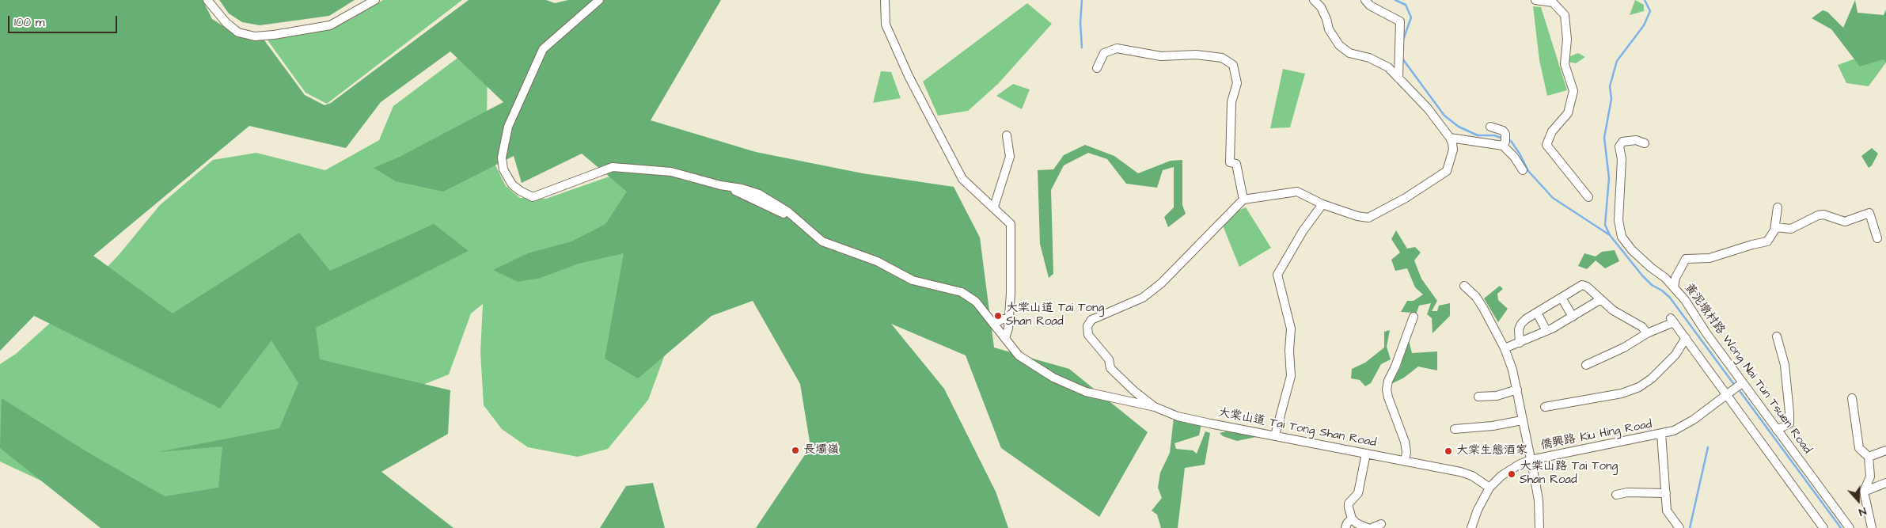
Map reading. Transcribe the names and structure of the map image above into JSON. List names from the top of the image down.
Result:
{
  "streets": {
    "street": ["黃泥墩村路 Wong Nai Tun Tsuen Road", "大棠山道 Tai Tong Shan Road", "僑興路 Kiu Hing Road"]
  },
  "crossings": [
    ["黃泥墩村路 Wong Nai Tun Tsuen Road", "僑興路 Kiu Hing Road"],
    ["大棠山道 Tai Tong Shan Road", "僑興路 Kiu Hing Road"]
  ],
  "places": [
    "大棠山道 Tai Tong Shan Road",
    "長壩嶺",
    "大棠生態酒家",
    "大棠山路 Tai Tong Shan Road"
  ],
  "scale_bar": "100 m",
  "north": "bottom"
}
